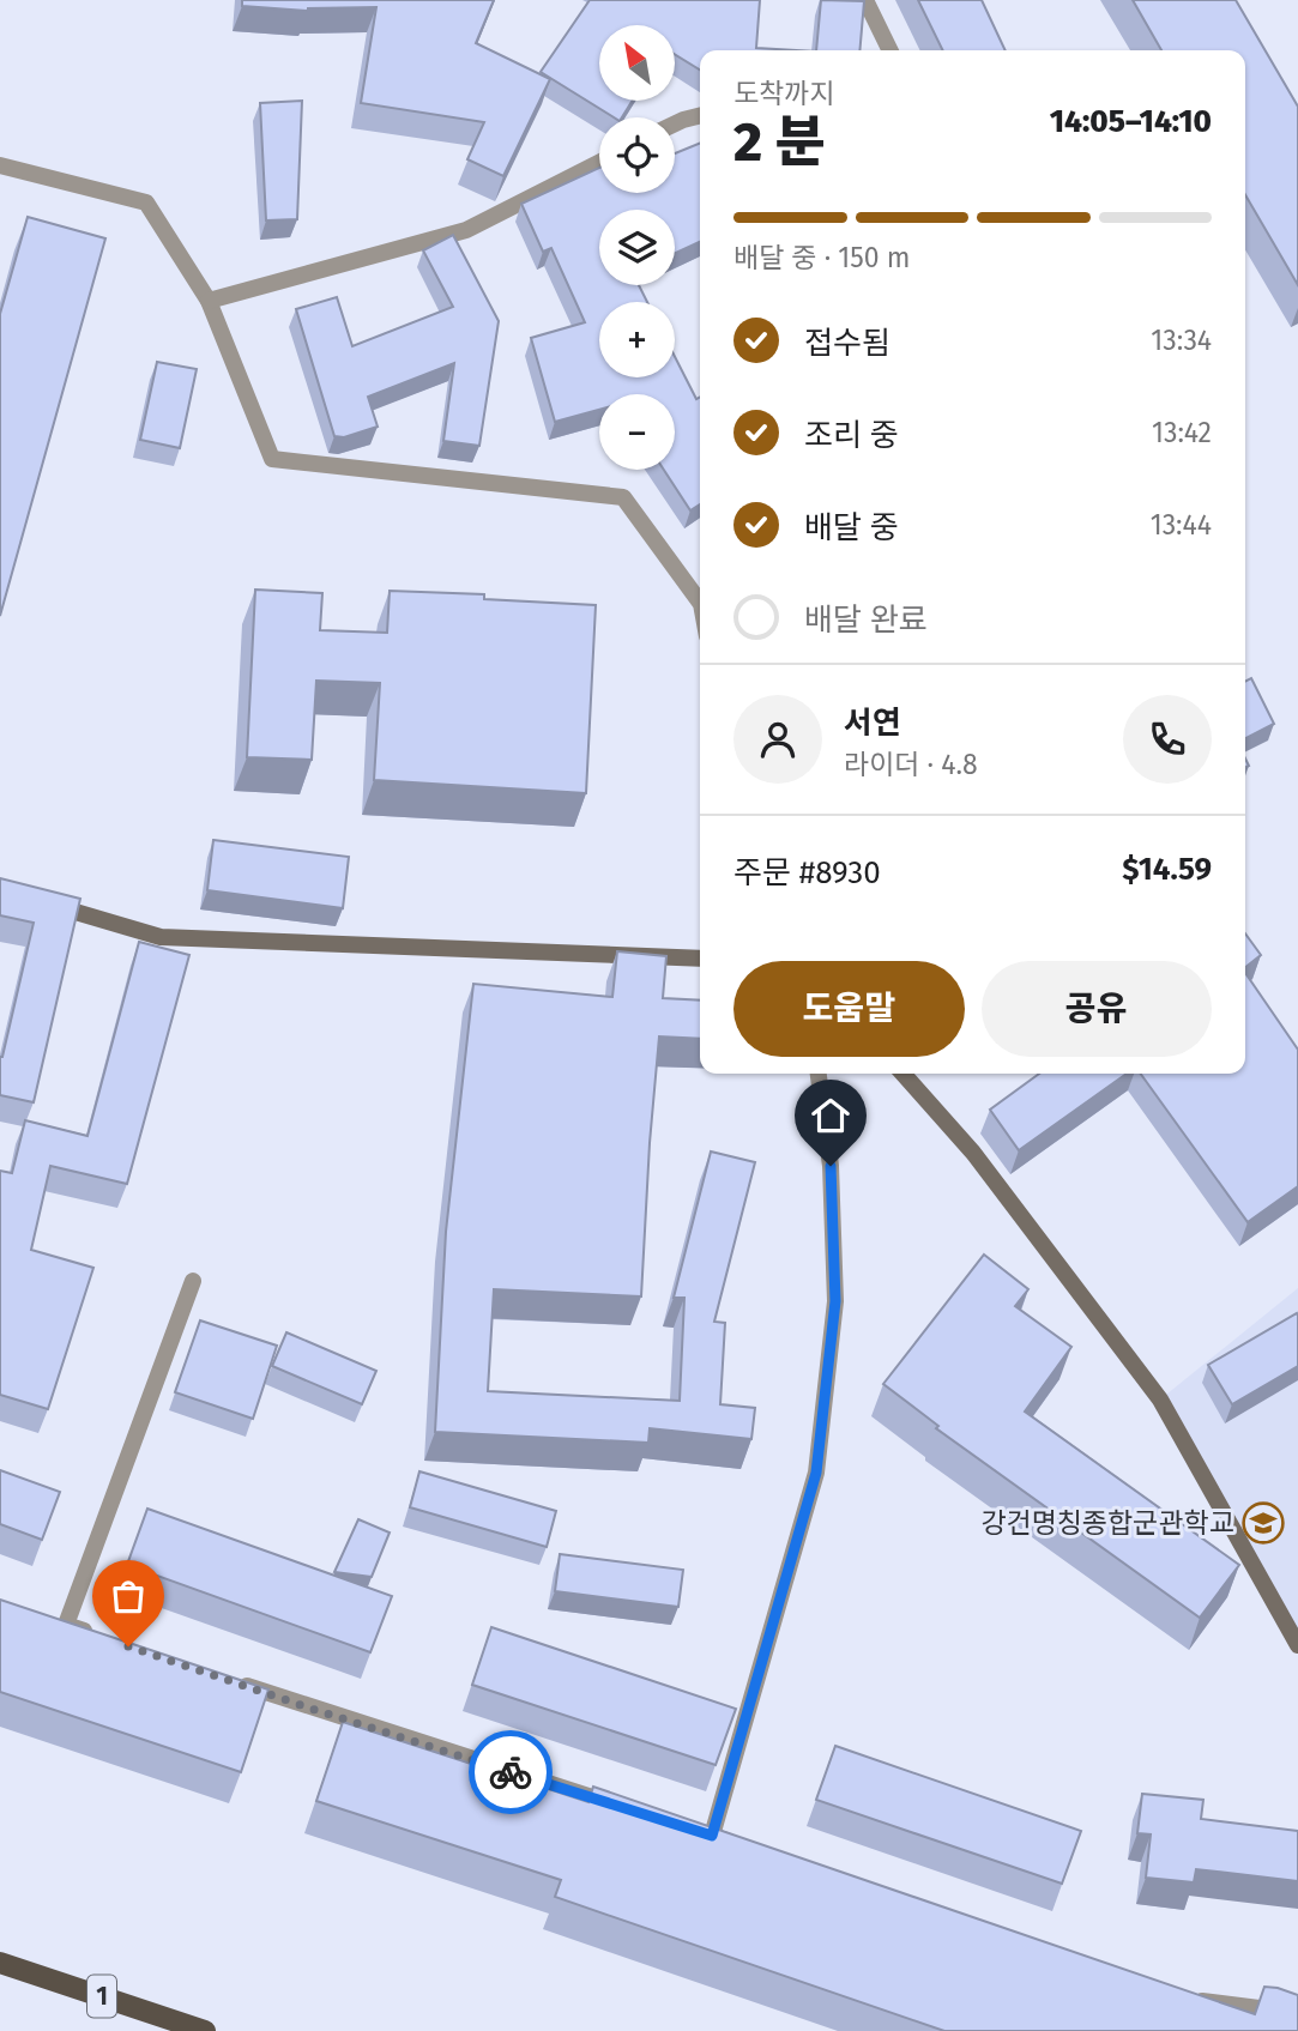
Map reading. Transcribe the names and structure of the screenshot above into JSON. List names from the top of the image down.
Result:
{
  "streets": {
    "main road": ["1"]
  },
  "places": {
    "school or university": ["강건명칭종합군관학교"]
  },
  "north": "top left",
  "page": {
    "map_buttons": ["+", "−"],
    "heading": ["2 분", "도착까지", "14:05–14:10"],
    "panel": [
      "서연",
      "라이더 · 4.8",
      "주문 #8930",
      "$14.59"
    ],
    "bar": "배달 중 · 150 m",
    "list": [
      ["접수됨", "13:34"],
      ["조리 중", "13:42"],
      ["배달 중", "13:44"],
      "배달 완료"
    ],
    "buttons": ["도움말", "공유"]
  }
}
